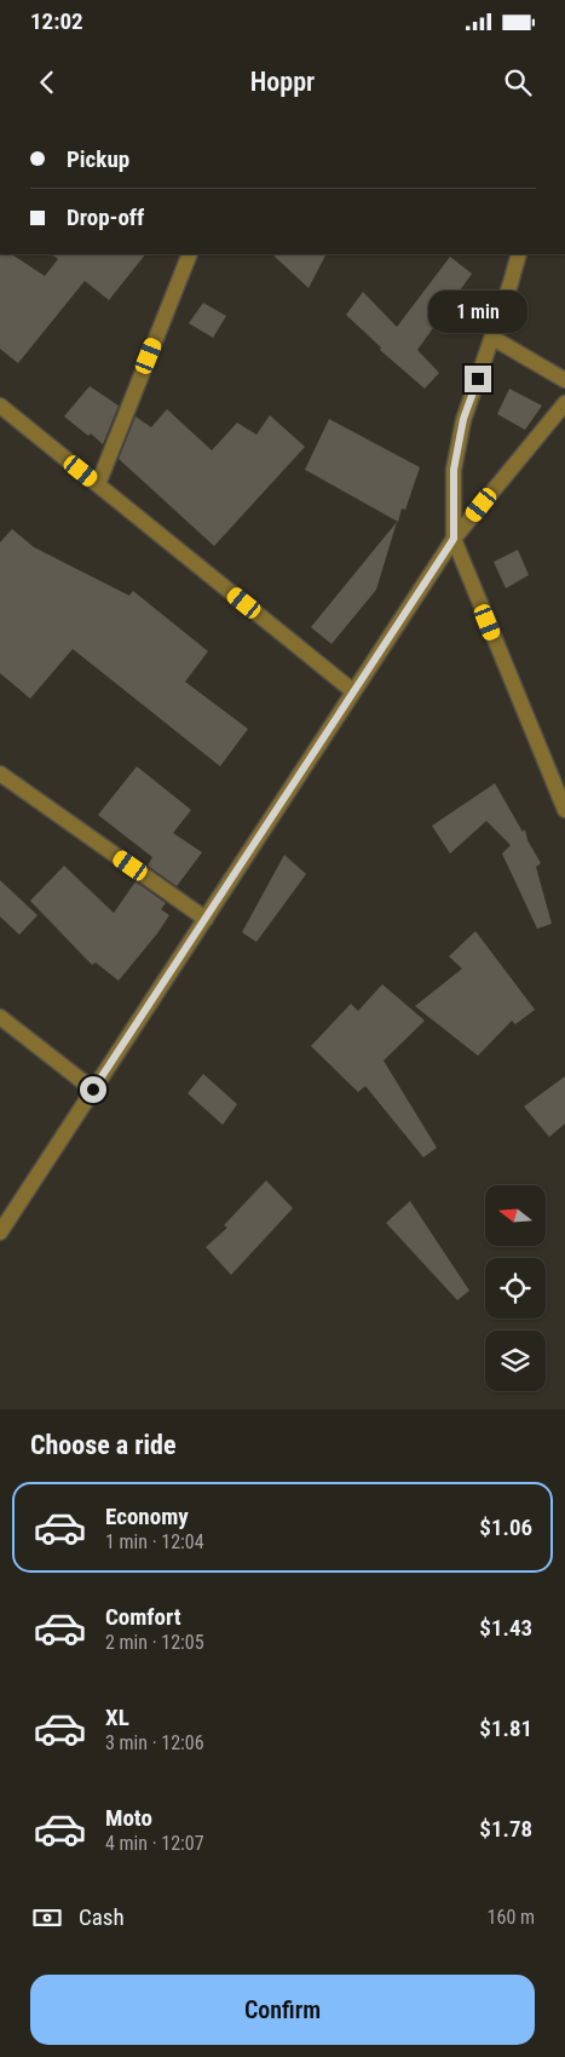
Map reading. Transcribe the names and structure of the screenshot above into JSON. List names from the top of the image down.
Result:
{
  "north": "left",
  "page": {
    "status": "12:02",
    "header": "Hoppr",
    "banner": ["Pickup", "Drop-off"],
    "bubble": "1 min",
    "heading": "Choose a ride",
    "list": [
      {
        "name": "Economy",
        "note": "1 min · 12:04",
        "value": "$1.06"
      },
      {
        "name": "Comfort",
        "note": "2 min · 12:05",
        "value": "$1.43"
      },
      {
        "name": "XL",
        "note": "3 min · 12:06",
        "value": "$1.81"
      },
      {
        "name": "Moto",
        "note": "4 min · 12:07",
        "value": "$1.78"
      }
    ],
    "pay": ["Cash", "160 m"],
    "buttons": "Confirm"
  }
}
